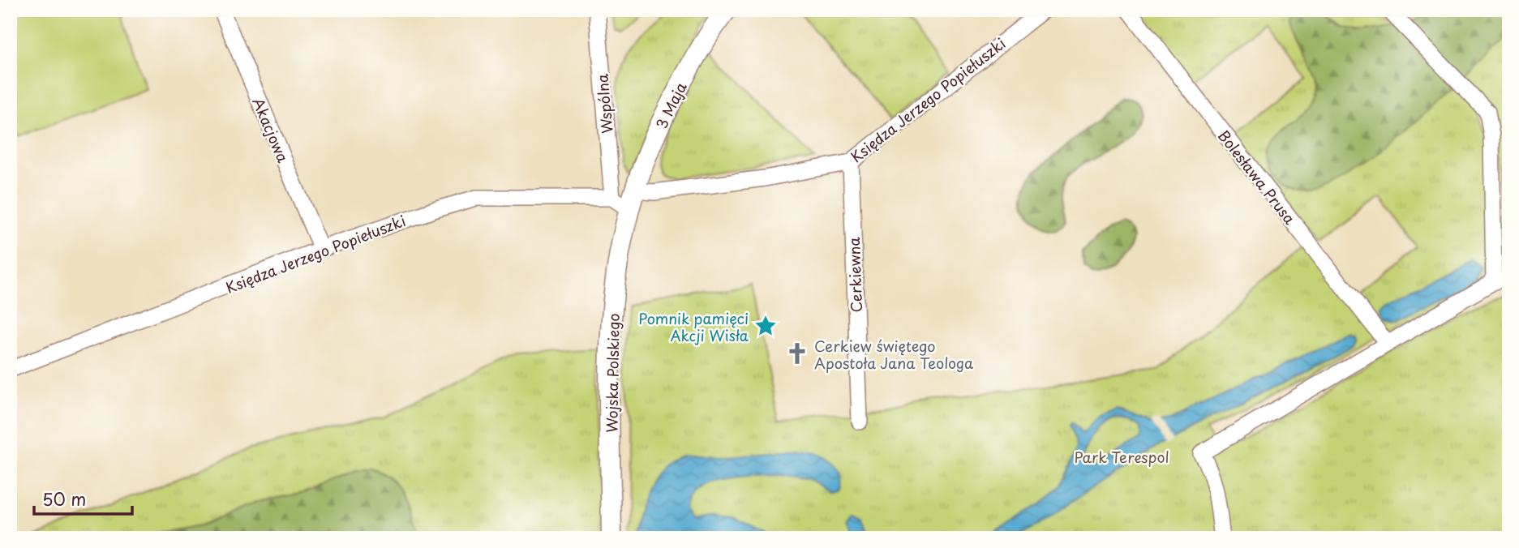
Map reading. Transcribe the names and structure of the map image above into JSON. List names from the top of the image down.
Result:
{
  "streets": {
    "street": [
      "Księdza Jerzego Popiełuszki",
      "Wspólna",
      "3 Maja",
      "Akacjowa",
      "Bolesława Prusa",
      "Cerkiewna",
      "Wojska Polskiego"
    ]
  },
  "crossings": [
    ["Księdza Jerzego Popiełuszki", "Wspólna"],
    ["Księdza Jerzego Popiełuszki", "3 Maja"],
    ["Księdza Jerzego Popiełuszki", "Akacjowa"],
    ["Księdza Jerzego Popiełuszki", "Cerkiewna"],
    ["Księdza Jerzego Popiełuszki", "Wojska Polskiego"],
    ["3 Maja", "Wojska Polskiego"]
  ],
  "parks": ["Park Terespol"],
  "places": {
    "place": ["Pomnik pamięci Akcji Wisła"],
    "church": ["Cerkiew świętego Apostoła Jana Teologa"]
  },
  "scale_bar": "50 m"
}
